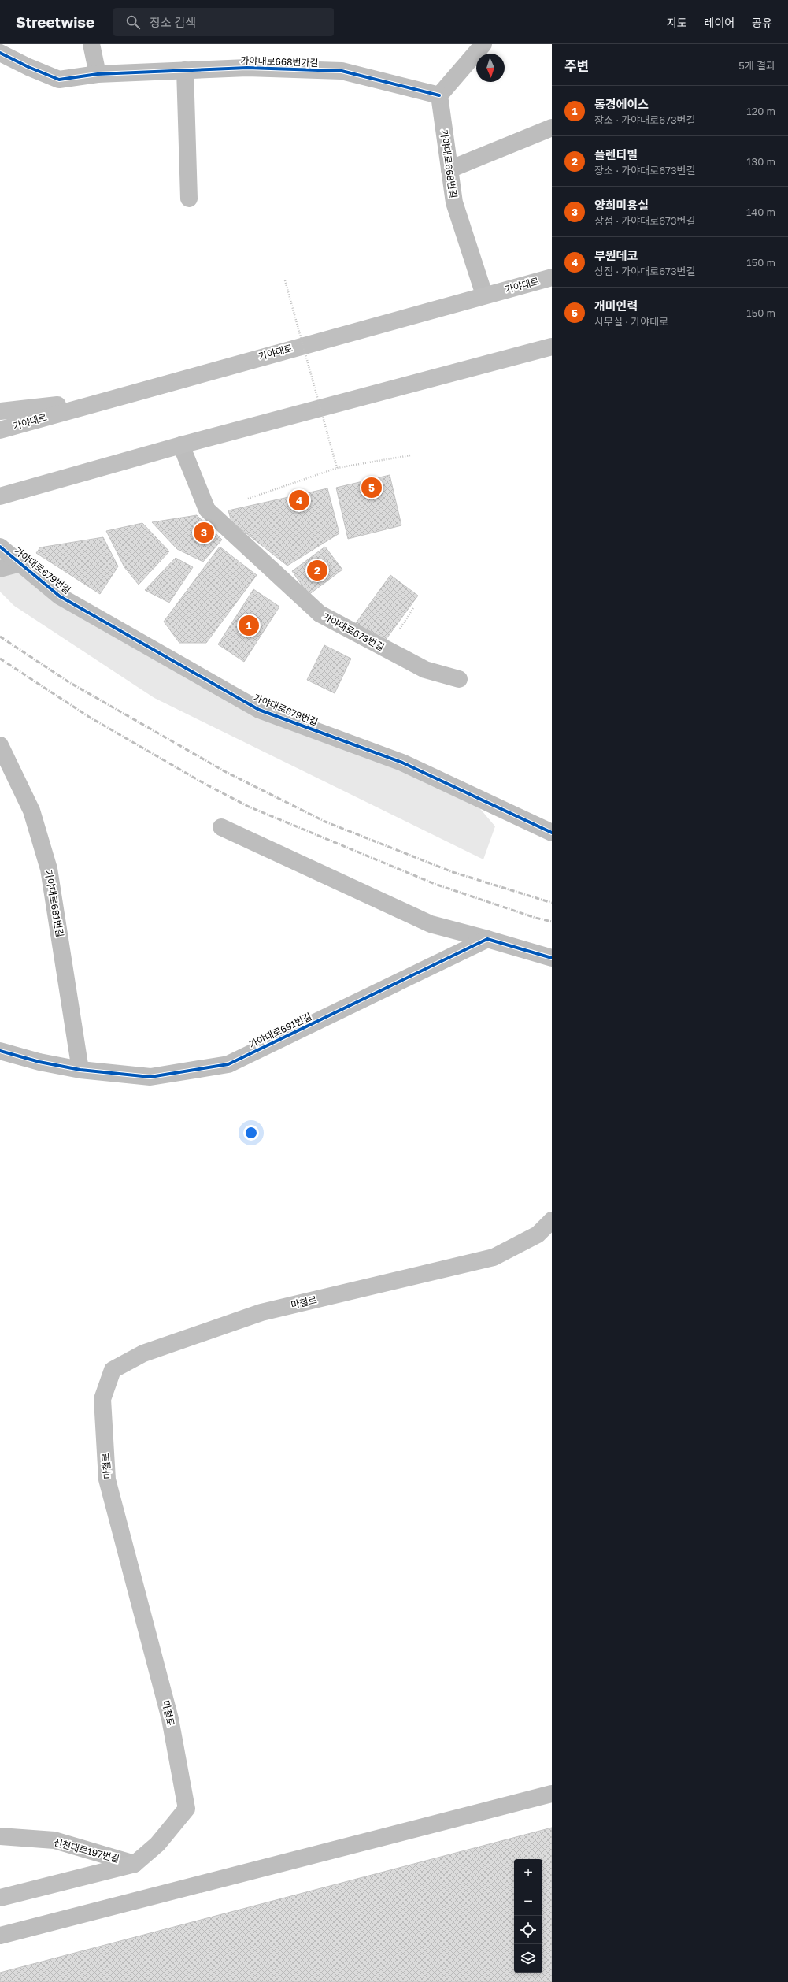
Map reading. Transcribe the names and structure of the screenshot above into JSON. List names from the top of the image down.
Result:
{
  "streets": {
    "main road": ["가야대로", "마철로"],
    "street": [
      "가야대로668번가길",
      "가야대로668번길",
      "가야대로679번길",
      "가야대로673번길",
      "가야대로681번길",
      "가야대로691번길",
      "신천대로197번길"
    ]
  },
  "crossings": [
    ["가야대로668번가길", "가야대로668번길"],
    ["가야대로668번길", "가야대로"],
    ["가야대로681번길", "가야대로691번길"],
    ["마철로", "신천대로197번길"]
  ],
  "north": "bottom",
  "page": {
    "header": "Streetwise",
    "search": "장소 검색",
    "nav": ["지도", "레이어", "공유"],
    "heading": ["주변", "5개 결과"],
    "list": [
      {
        "mark": "1",
        "name": "동경에이스",
        "note": "장소 · 가야대로673번길",
        "value": "120 m"
      },
      {
        "mark": "2",
        "name": "플렌티빌",
        "note": "장소 · 가야대로673번길",
        "value": "130 m"
      },
      {
        "mark": "3",
        "name": "양희미용실",
        "note": "상점 · 가야대로673번길",
        "value": "140 m"
      },
      {
        "mark": "4",
        "name": "부원데코",
        "note": "상점 · 가야대로673번길",
        "value": "150 m"
      },
      {
        "mark": "5",
        "name": "개미인력",
        "note": "사무실 · 가야대로",
        "value": "150 m"
      }
    ],
    "pins": [
      "5",
      "4",
      "3",
      "2",
      "1"
    ],
    "map_buttons": ["+", "−"]
  }
}
